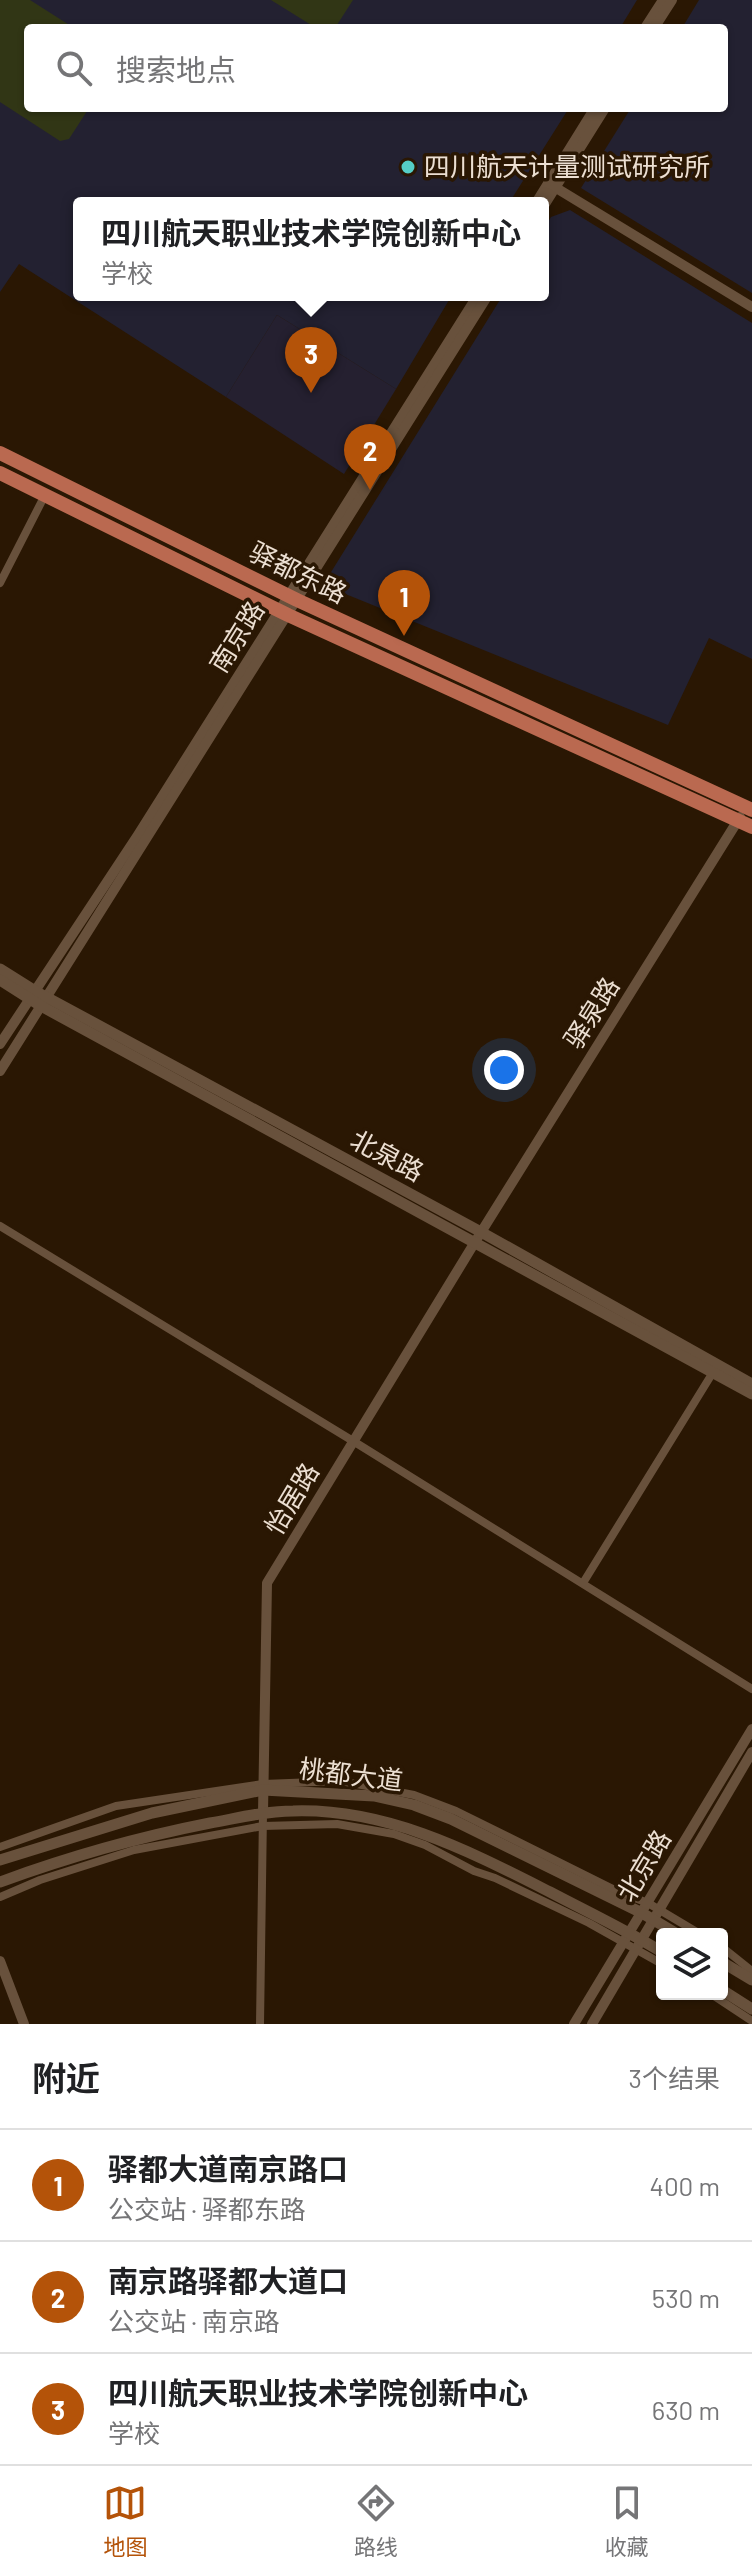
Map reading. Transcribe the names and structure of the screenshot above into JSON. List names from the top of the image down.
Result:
{
  "streets": {
    "highway": ["驿都东路"],
    "main road": ["北泉路", "桃都大道"],
    "street": [
      "南京路",
      "驿泉路",
      "怡居路",
      "北京路"
    ]
  },
  "crossings": [
    ["驿都东路", "南京路"],
    ["驿都东路", "驿泉路"],
    ["南京路", "北泉路"],
    ["驿泉路", "北泉路"],
    ["驿泉路", "怡居路"],
    ["北泉路", "怡居路"],
    ["怡居路", "桃都大道"],
    ["桃都大道", "北京路"]
  ],
  "places": ["四川航天计量测试研究所"],
  "page": {
    "search": "搜索地点",
    "popup": ["四川航天职业技术学院创新中心", "学校"],
    "pins": ["3", "2", "1"],
    "heading": ["附近", "3个结果"],
    "list": [
      {
        "mark": "1",
        "name": "驿都大道南京路口",
        "note": "公交站 · 驿都东路",
        "value": "400 m"
      },
      {
        "mark": "2",
        "name": "南京路驿都大道口",
        "note": "公交站 · 南京路",
        "value": "530 m"
      },
      {
        "mark": "3",
        "name": "四川航天职业技术学院创新中心",
        "note": "学校",
        "value": "630 m"
      }
    ],
    "nav": ["地图", "路线", "收藏"]
  }
}
